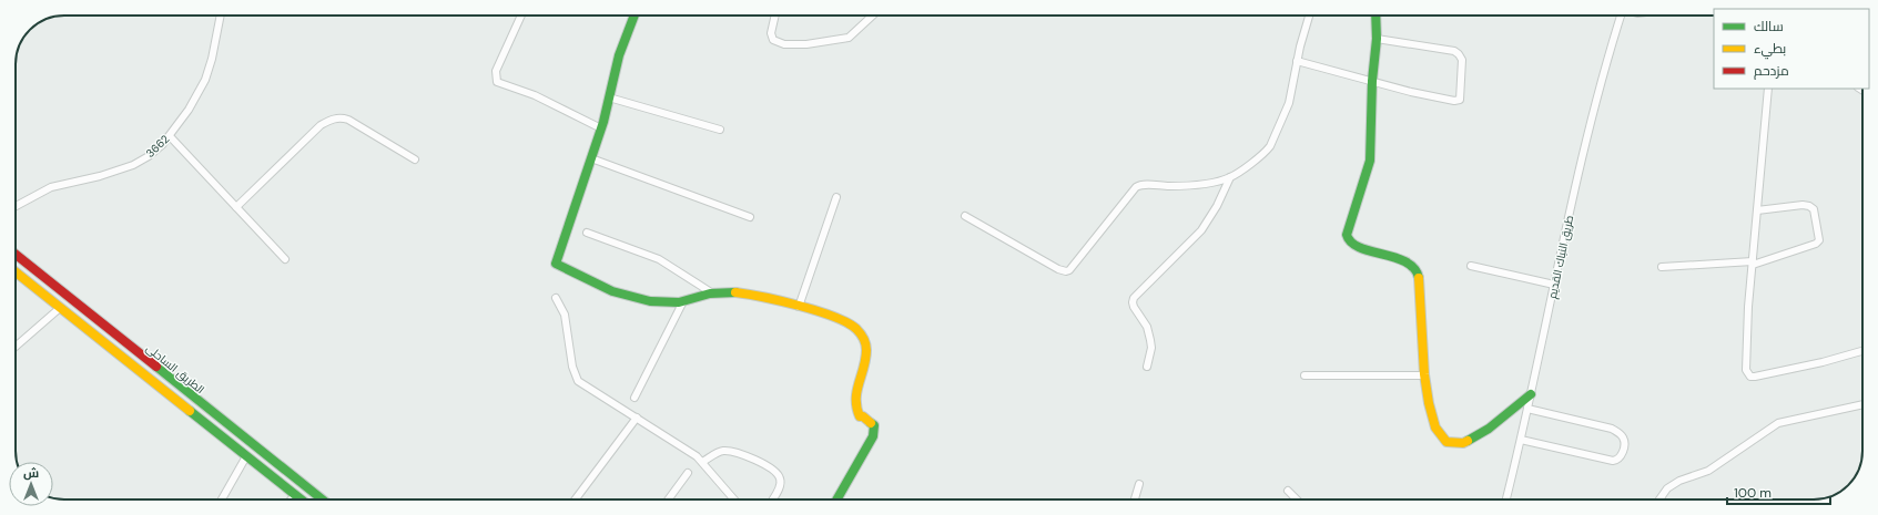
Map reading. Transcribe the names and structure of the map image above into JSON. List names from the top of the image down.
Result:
{
  "streets": {
    "main road": ["الطريق الساحلى"],
    "street": ["3662", "طريق النباك القديم"]
  },
  "legend": ["سالك", "بطيء", "مزدحم"],
  "scale_bar": "100 m",
  "north": "top"
}
